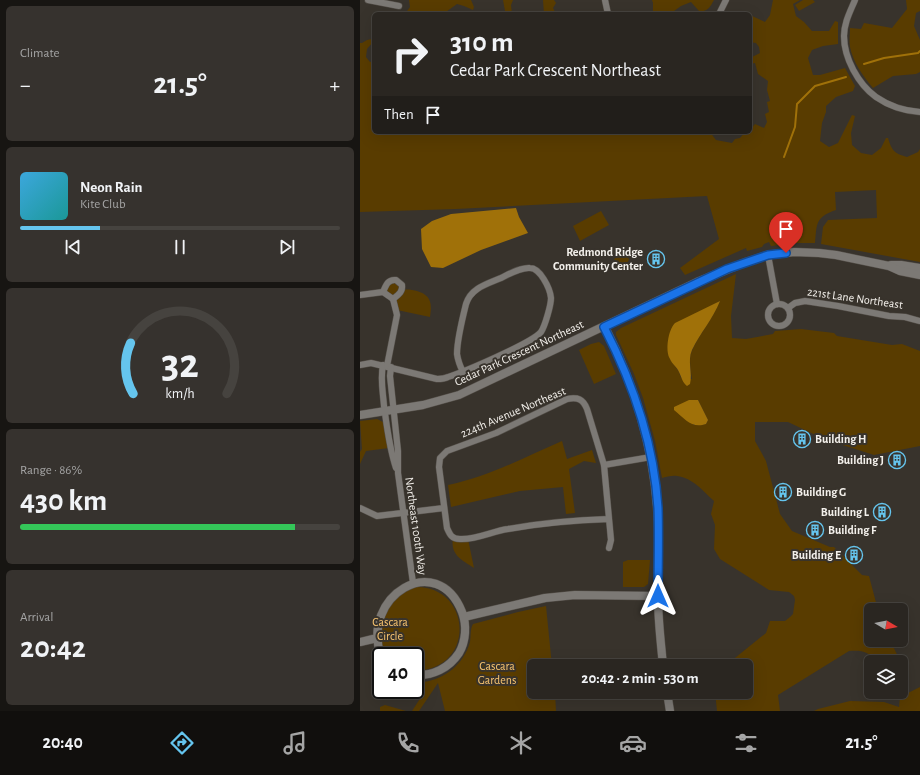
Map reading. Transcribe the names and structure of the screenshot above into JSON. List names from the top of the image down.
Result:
{
  "streets": {
    "street": [
      "221st Lane Northeast",
      "Cedar Park Crescent Northeast",
      "224th Avenue Northeast",
      "Northeast 100th Way"
    ]
  },
  "crossings": [
    ["Cedar Park Crescent Northeast", "Northeast 100th Way"]
  ],
  "parks": ["Cascara Circle", "Cascara Gardens"],
  "places": {
    "building": [
      "Redmond Ridge Community Center",
      "Building H",
      "Building J",
      "Building G",
      "Building L",
      "Building F",
      "Building E"
    ]
  },
  "north": "right",
  "page": {
    "tile": [
      "Climate",
      ["Range · 86%", "430 km"],
      ["Arrival", "20:42"]
    ],
    "turn": ["310 m", "Cedar Park Crescent Northeast"],
    "heat": ["−", "21.5°", "+"],
    "then": "Then",
    "song": ["Neon Rain", "Kite Club"],
    "limit": "40",
    "trip": "20:42 · 2 min · 530 m",
    "tabs": ["20:40", "21.5°"],
    "gauge": ["32", "km/h"]
  }
}
